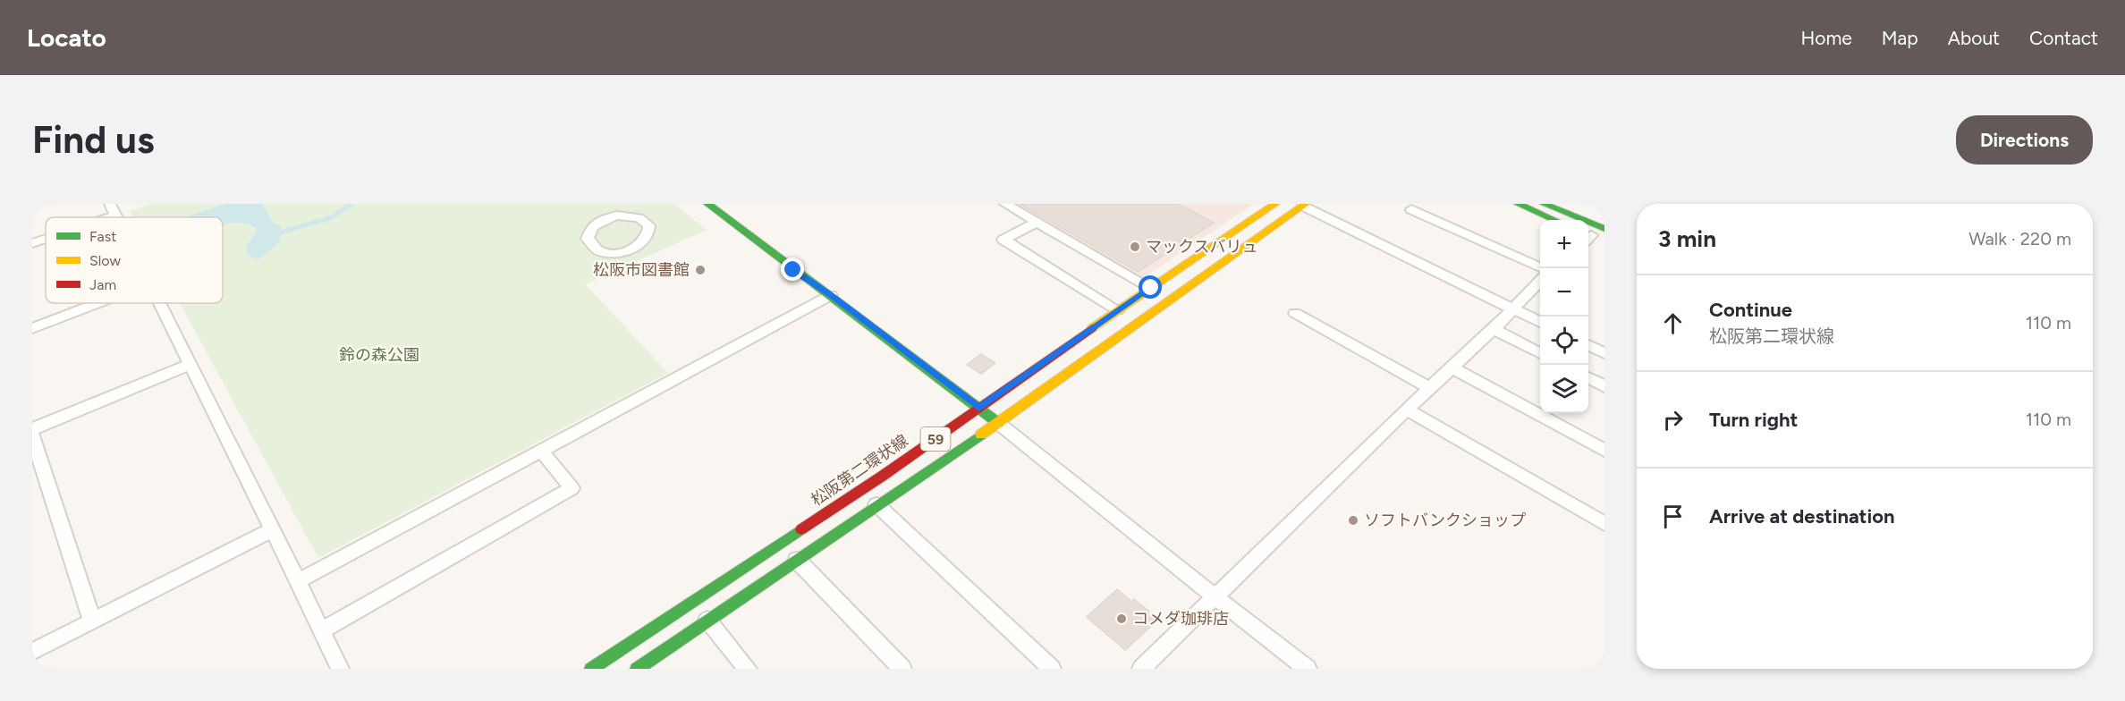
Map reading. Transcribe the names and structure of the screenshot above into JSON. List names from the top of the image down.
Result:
{
  "streets": {
    "main road": ["59", "松阪第二環状線"]
  },
  "parks": ["鈴の森公園"],
  "places": [
    "マックスバリュ",
    "松阪市図書館",
    "ソフトバンクショップ",
    "コメダ珈琲店"
  ],
  "legend": ["Fast", "Slow", "Jam"],
  "page": {
    "header": "Locato",
    "nav": [
      "Home",
      "Map",
      "About",
      "Contact"
    ],
    "buttons": "Directions",
    "title": "Find us",
    "heading": ["3 min", "Walk · 220 m"],
    "map_buttons": ["+", "−"],
    "list": [
      ["Continue", "松阪第二環状線", "110 m"],
      ["Turn right", "110 m"],
      "Arrive at destination"
    ]
  }
}
